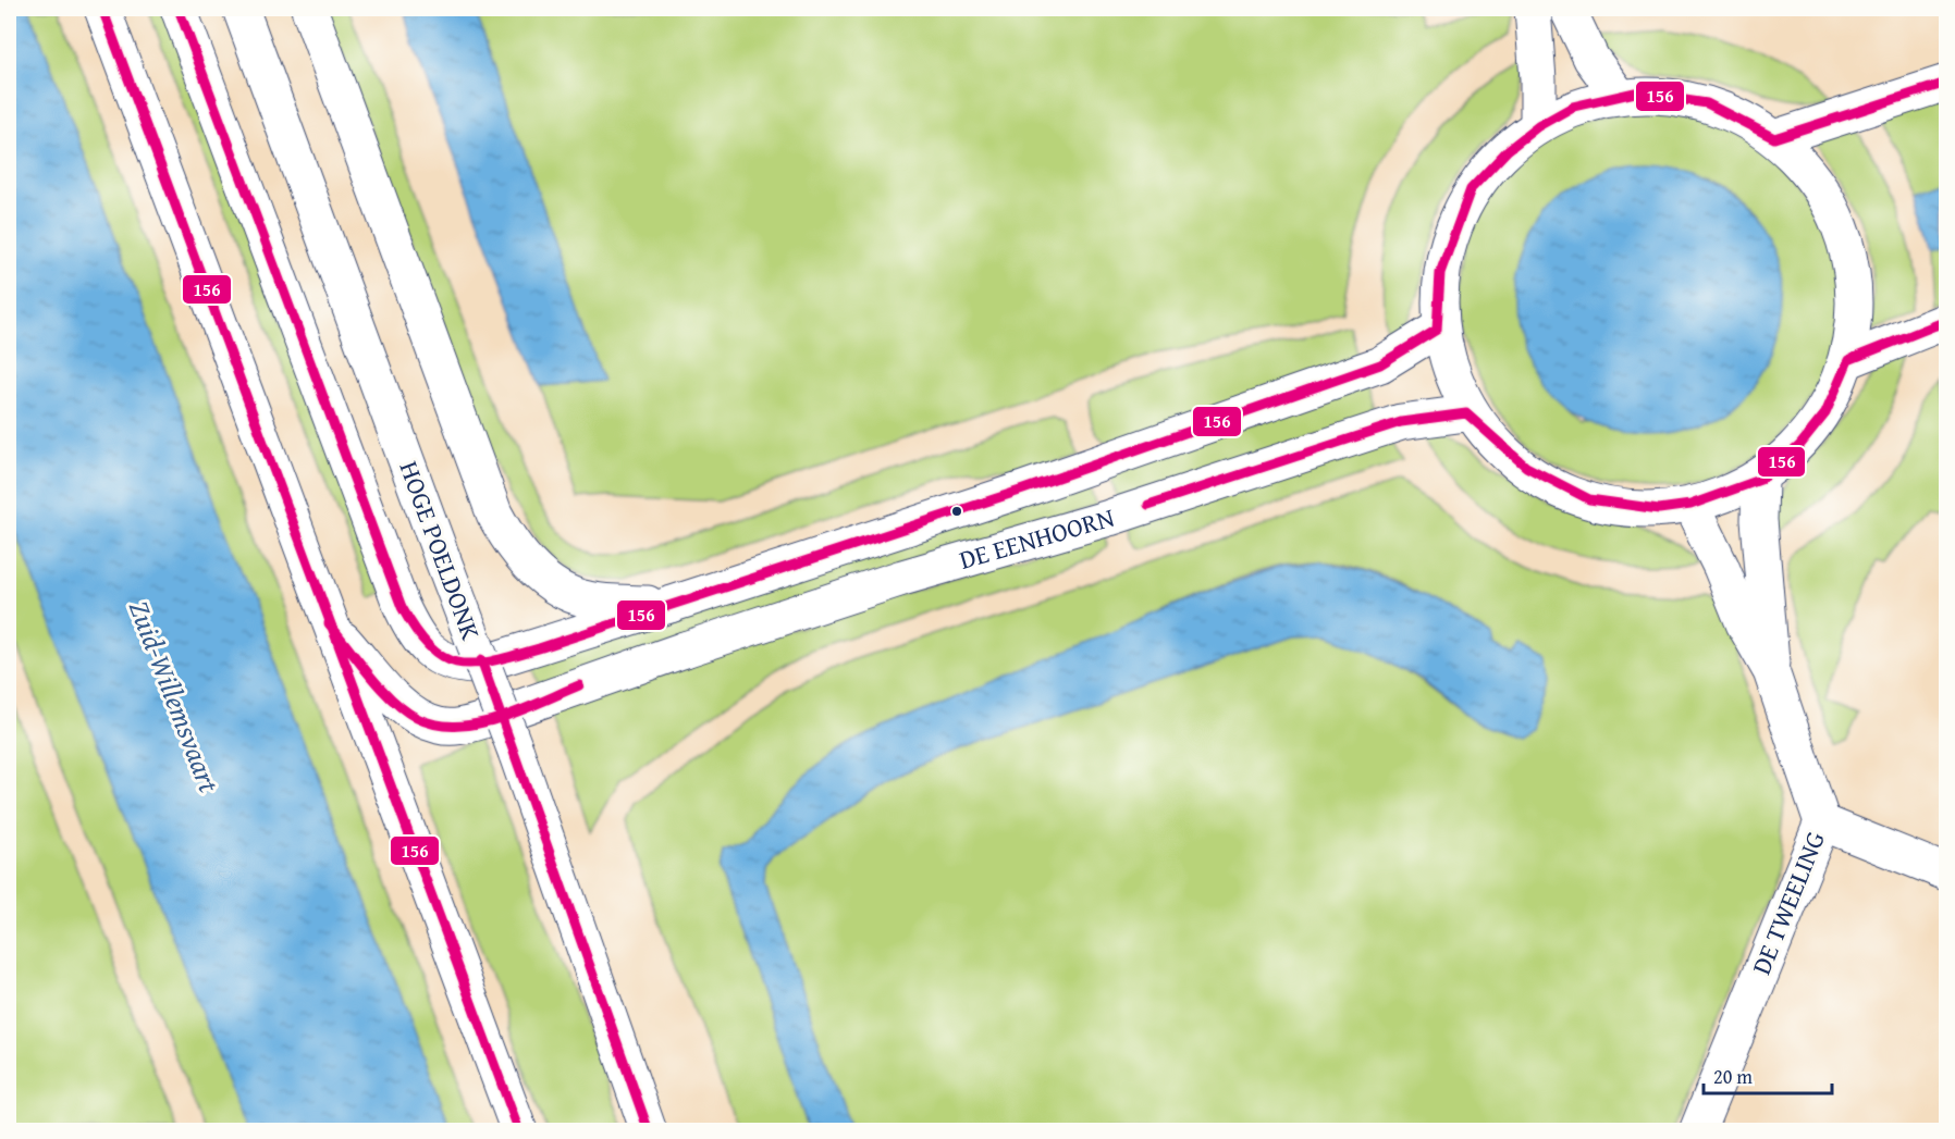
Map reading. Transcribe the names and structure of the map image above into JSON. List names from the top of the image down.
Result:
{
  "streets": {
    "main road": ["DE EENHOORN", "HOGE POELDONK", "DE TWEELING"]
  },
  "water": ["Zuid-Willemsvaart"],
  "lines": ["transit line 156"],
  "scale_bar": "20 m"
}
